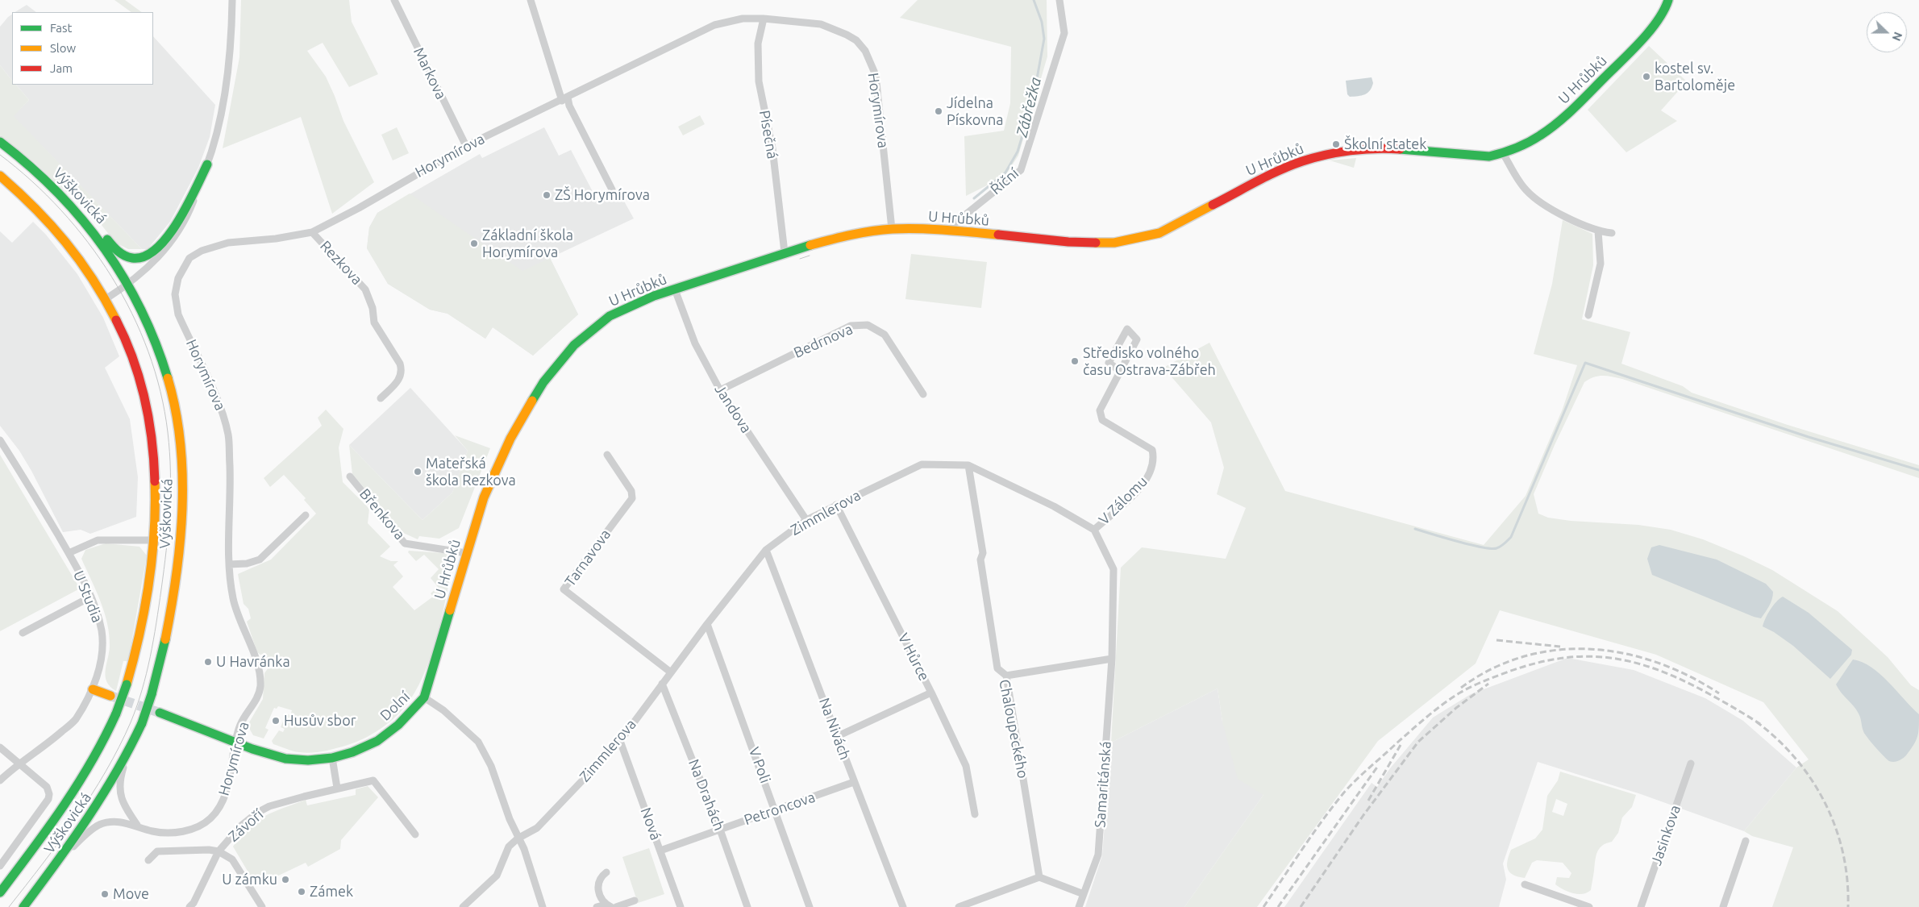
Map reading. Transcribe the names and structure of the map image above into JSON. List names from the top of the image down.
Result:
{
  "streets": {
    "street": [
      "Markova",
      "U Hrůbků",
      "Horymírova",
      "Písečná",
      "Říční",
      "Výškovická",
      "Rezkova",
      "Bedrnova",
      "Jandova",
      "V Zálomu",
      "Zimmlerova",
      "Břenkova",
      "Tarnavova",
      "U Studia",
      "V Hůrce",
      "Dolní",
      "Na Nivách",
      "Chaloupeckého",
      "V Poli",
      "Samaritánská",
      "Na Drahách",
      "Petroncova",
      "Nová",
      "Závoří",
      "Jasinkova"
    ]
  },
  "crossings": [
    ["Markova", "Horymírova"],
    ["U Hrůbků", "Horymírova"],
    ["U Hrůbků", "Písečná"],
    ["U Hrůbků", "Říční"],
    ["U Hrůbků", "Jandova"],
    ["U Hrůbků", "Břenkova"],
    ["U Hrůbků", "Dolní"],
    ["Horymírova", "Písečná"],
    ["Horymírova", "Výškovická"],
    ["Horymírova", "Rezkova"],
    ["Horymírova", "Dolní"],
    ["Výškovická", "U Studia"],
    ["Bedrnova", "Jandova"],
    ["Jandova", "Zimmlerova"],
    ["V Zálomu", "Zimmlerova"],
    ["Zimmlerova", "Tarnavova"],
    ["Zimmlerova", "V Hůrce"],
    ["Zimmlerova", "Dolní"],
    ["Zimmlerova", "Na Nivách"],
    ["Zimmlerova", "Chaloupeckého"],
    ["Zimmlerova", "V Poli"],
    ["Zimmlerova", "Na Drahách"],
    ["Zimmlerova", "Nová"],
    ["Na Nivách", "Petroncova"],
    ["V Poli", "Petroncova"],
    ["Na Drahách", "Petroncova"],
    ["Petroncova", "Nová"]
  ],
  "water": ["Zábřežka"],
  "places": [
    "kostel sv. Bartoloměje",
    "Jídelna Pískovna",
    "Školní statek",
    "ZŠ Horymírova",
    "Základní škola Horymírova",
    "Středisko volného času Ostrava-Zábřeh",
    "Mateřská škola Rezkova",
    "U Havránka",
    "Husův sbor",
    "U zámku",
    "Zámek",
    "Move"
  ],
  "legend": ["Fast", "Slow", "Jam"],
  "north": "right"
}
